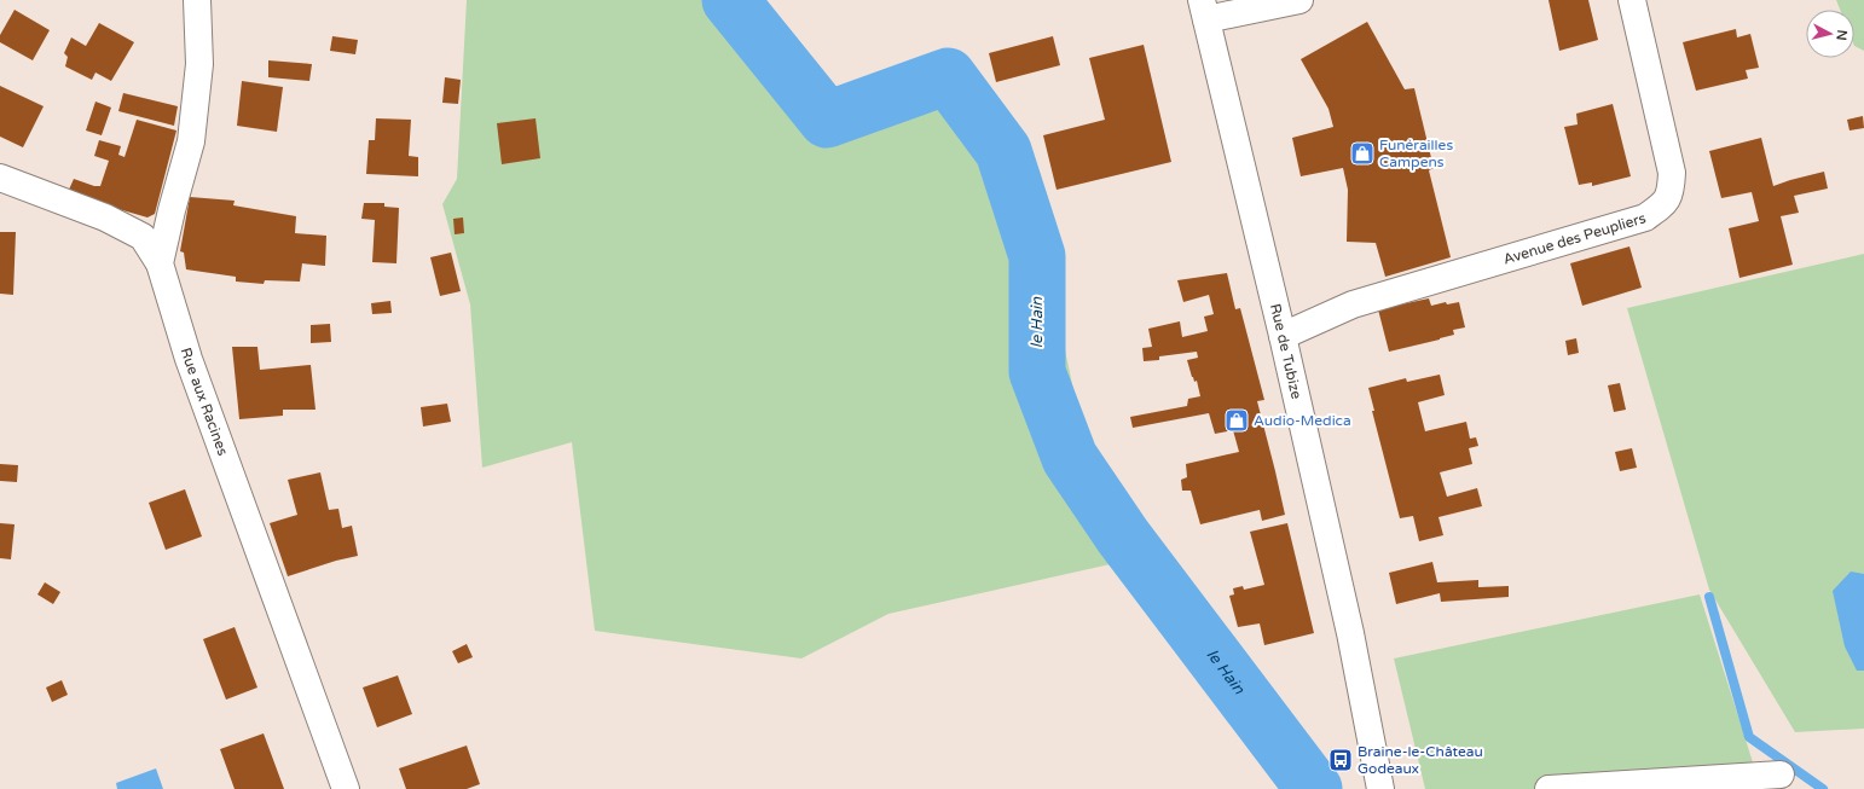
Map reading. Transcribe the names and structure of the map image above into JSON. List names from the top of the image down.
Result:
{
  "streets": {
    "street": ["Avenue des Peupliers", "Rue de Tubize", "Rue aux Racines"]
  },
  "crossings": [
    ["Avenue des Peupliers", "Rue de Tubize"]
  ],
  "water": ["le Hain"],
  "places": {
    "shop": ["Funérailles Campens", "Audio-Medica"],
    "bus stop": ["Braine-le-Château Godeaux"]
  },
  "north": "right"
}
